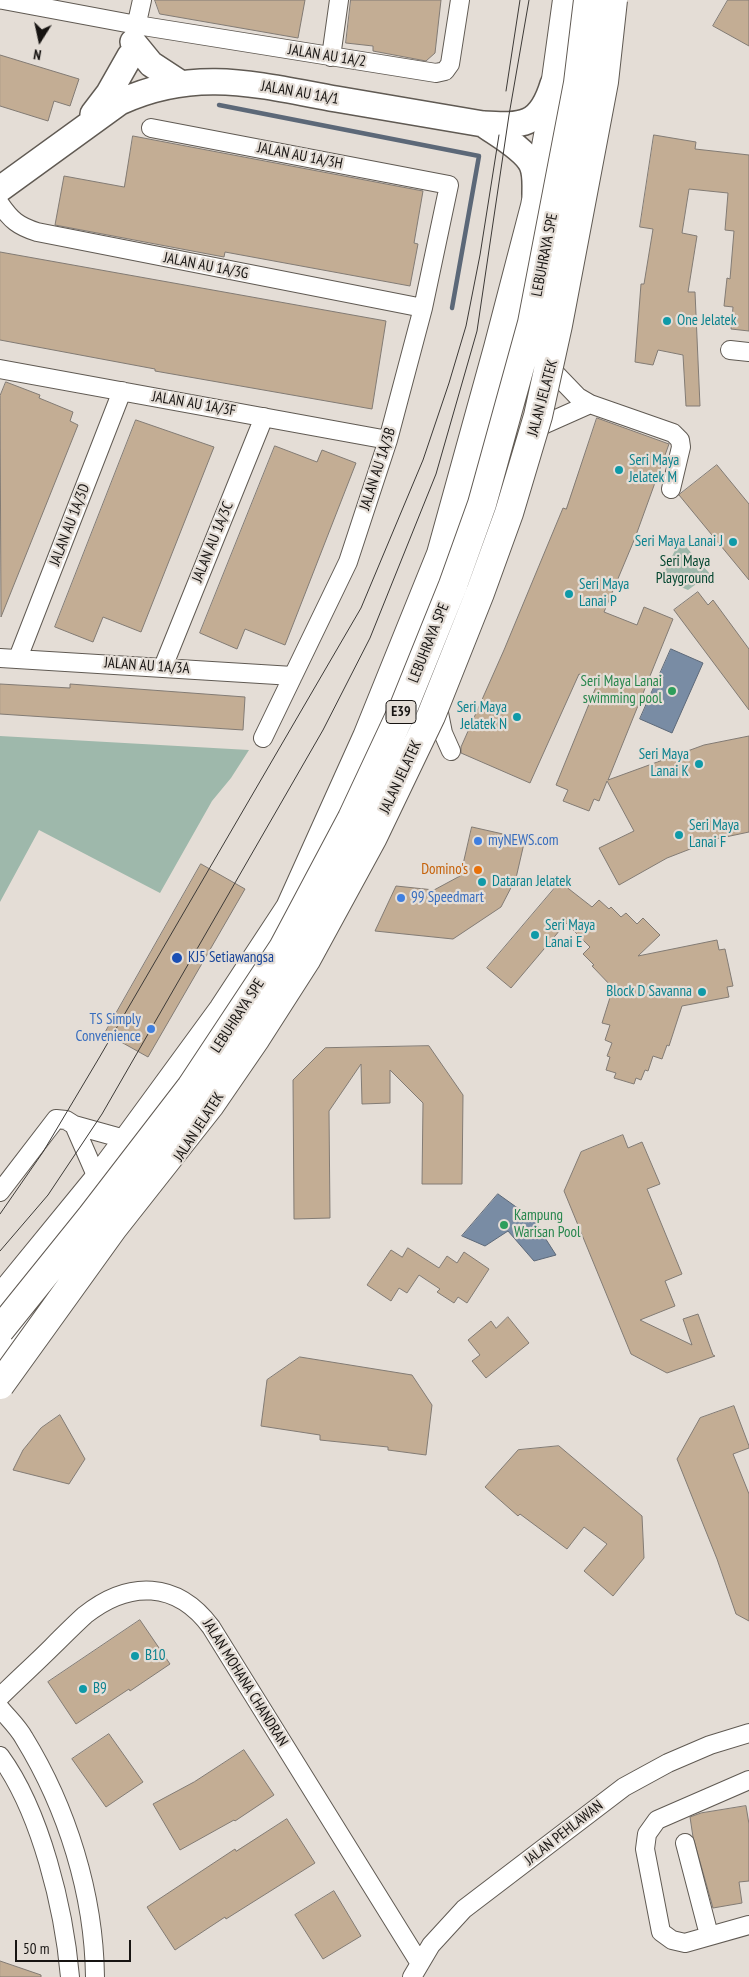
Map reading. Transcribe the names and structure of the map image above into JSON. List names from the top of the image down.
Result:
{
  "streets": {
    "main road": ["LEBUHRAYA SPE", "JALAN JELATEK", "E39"],
    "street": [
      "JALAN AU 1A/2",
      "JALAN AU 1A/1",
      "JALAN AU 1A/3H",
      "JALAN AU 1A/3G",
      "JALAN AU 1A/3F",
      "JALAN AU 1A/3B",
      "JALAN AU 1A/3D",
      "JALAN AU 1A/3C",
      "JALAN AU 1A/3A",
      "JALAN MOHANA CHANDRAN",
      "JALAN PEHLAWAN"
    ]
  },
  "crossings": [
    ["JALAN AU 1A/3H", "JALAN AU 1A/3B"],
    ["LEBUHRAYA SPE", "JALAN JELATEK"],
    ["JALAN AU 1A/3G", "JALAN AU 1A/3B"],
    ["JALAN AU 1A/3F", "JALAN AU 1A/3B"],
    ["JALAN AU 1A/3F", "JALAN AU 1A/3D"],
    ["JALAN AU 1A/3F", "JALAN AU 1A/3C"],
    ["JALAN AU 1A/3B", "JALAN AU 1A/3A"],
    ["JALAN AU 1A/3D", "JALAN AU 1A/3A"],
    ["JALAN AU 1A/3C", "JALAN AU 1A/3A"],
    ["JALAN MOHANA CHANDRAN", "JALAN PEHLAWAN"]
  ],
  "parks": ["Seri Maya Playground"],
  "places": [
    "One Jelatek",
    "Seri Maya Jelatek M",
    "Seri Maya Lanai J",
    "Seri Maya Lanai P",
    "Seri Maya Lanai swimming pool",
    "Seri Maya Jelatek N",
    "Seri Maya Lanai K",
    "Seri Maya Lanai F",
    "myNEWS.com",
    "Domino's",
    "Dataran Jelatek",
    "99 Speedmart",
    "Seri Maya Lanai E",
    "KJ5 Setiawangsa",
    "Block D Savanna",
    "TS Simply Convenience",
    "Kampung Warisan Pool",
    "B10",
    "B9"
  ],
  "scale_bar": "50 m",
  "north": "bottom"
}
